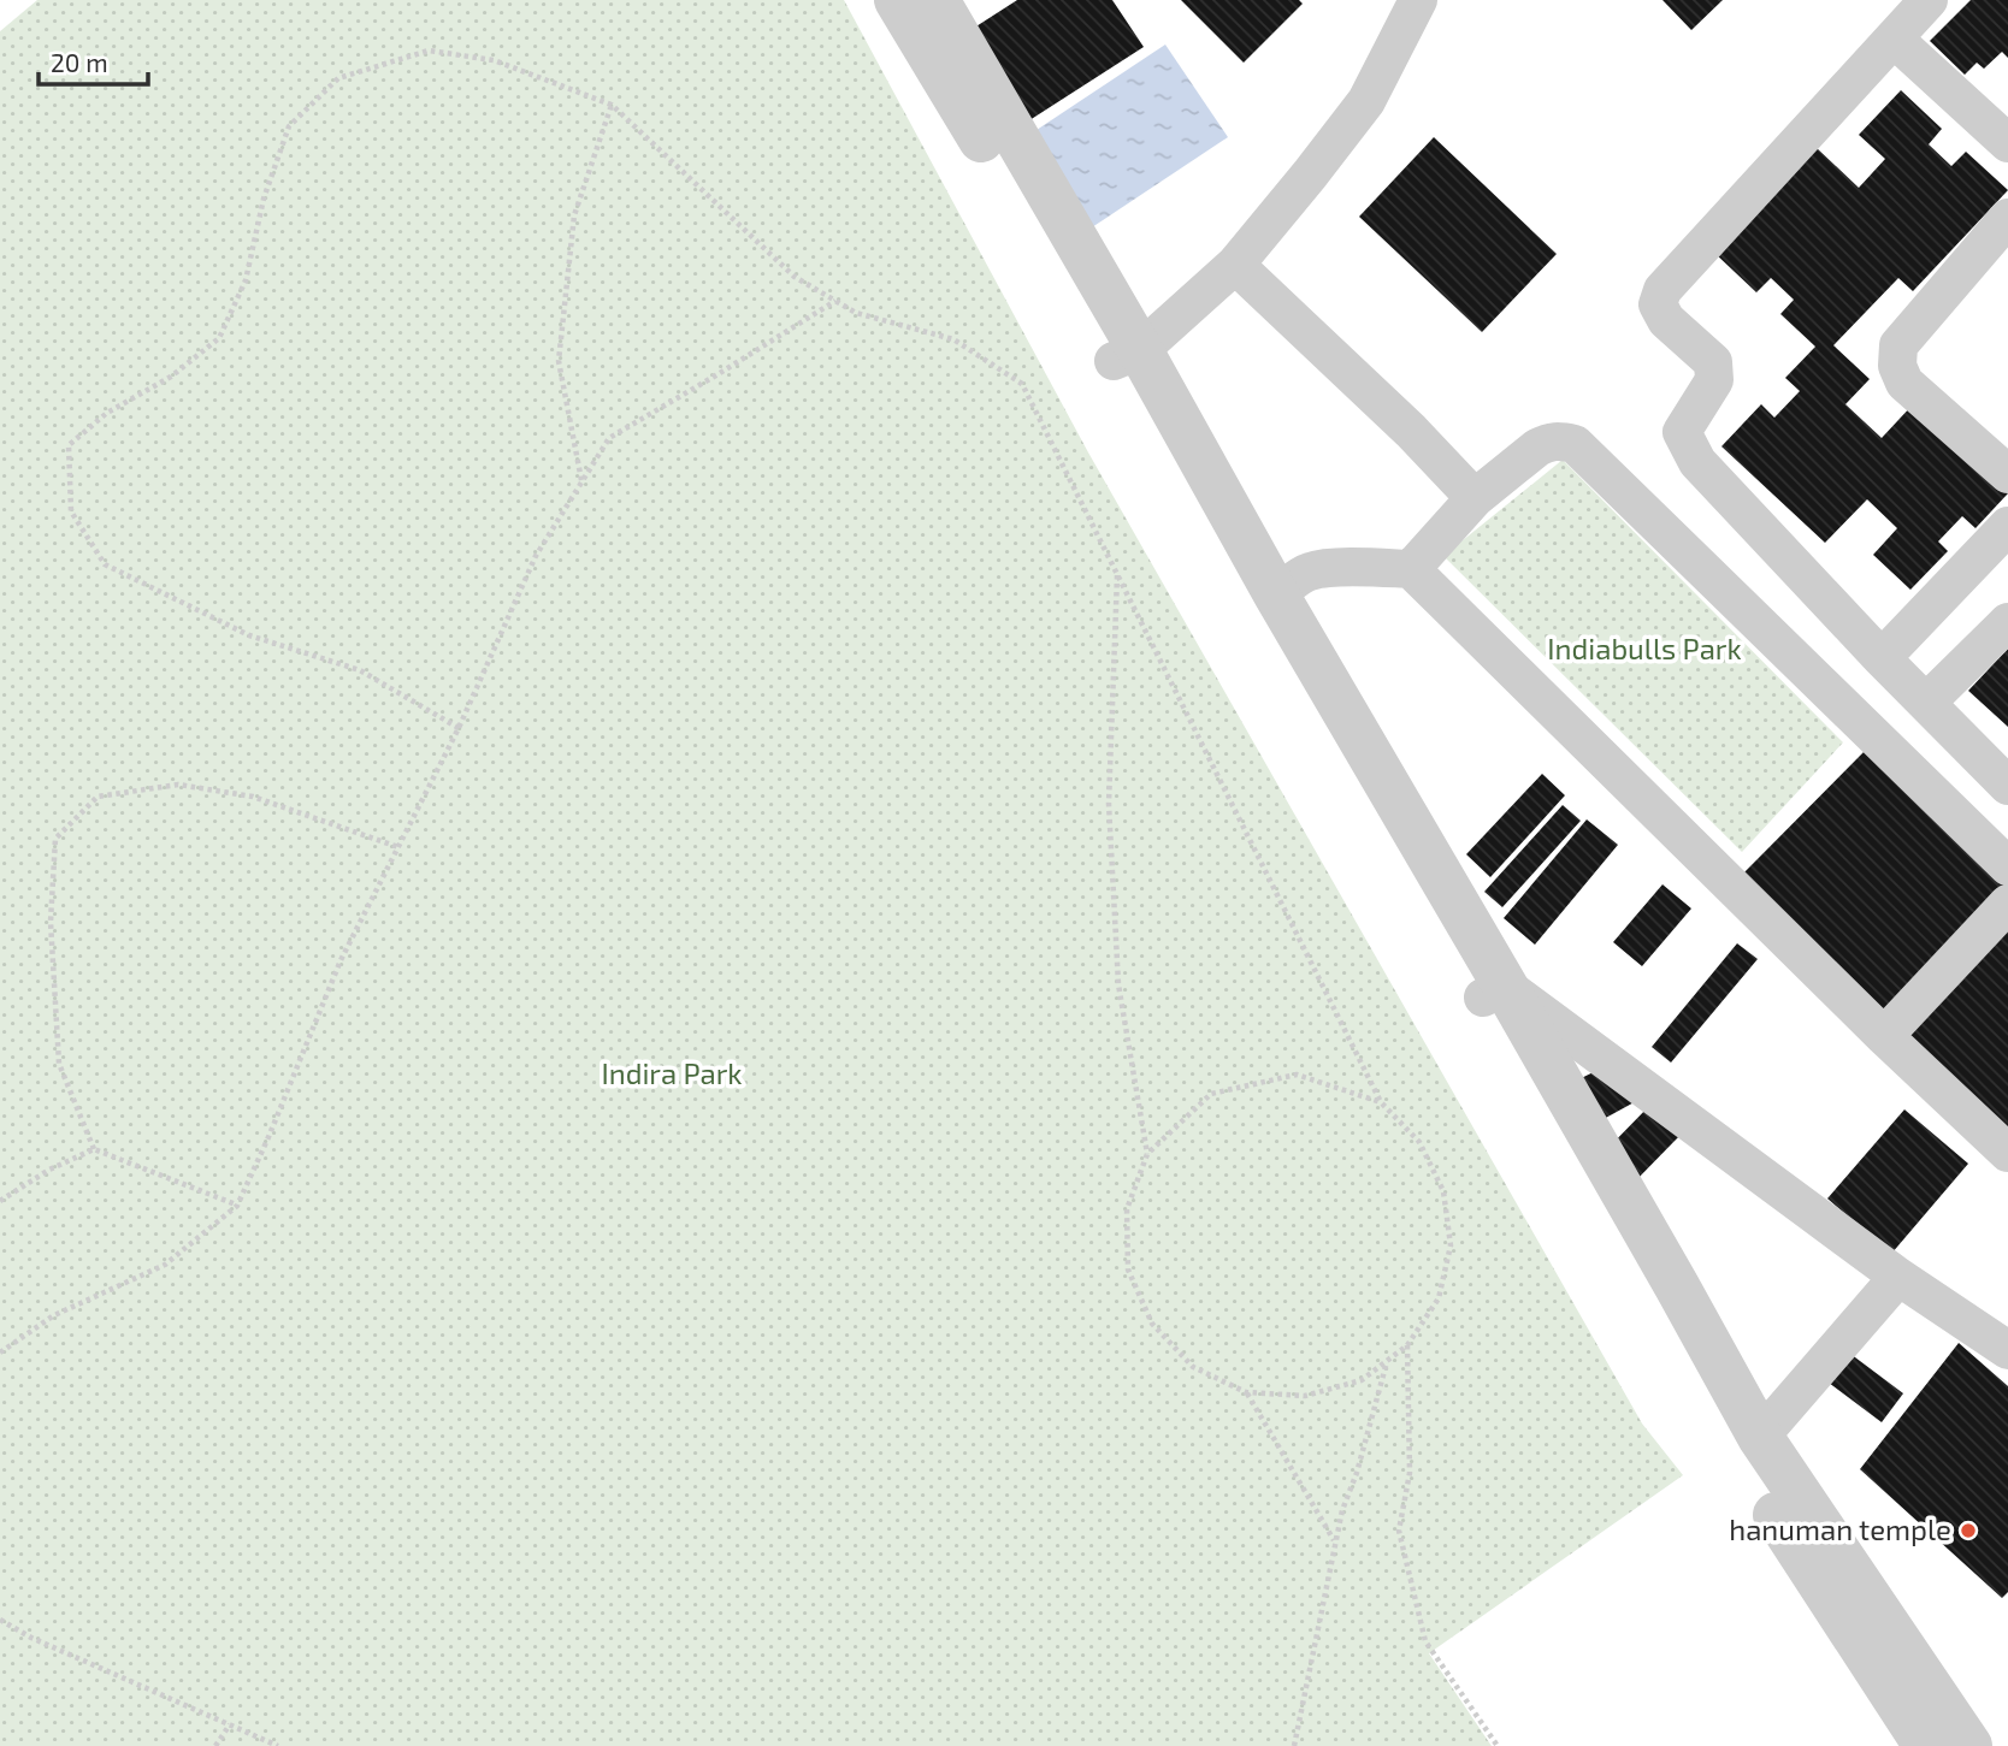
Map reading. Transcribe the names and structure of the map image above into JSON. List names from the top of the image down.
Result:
{
  "parks": ["Indiabulls Park", "Indira Park"],
  "places": ["hanuman temple"],
  "scale_bar": "20 m"
}
